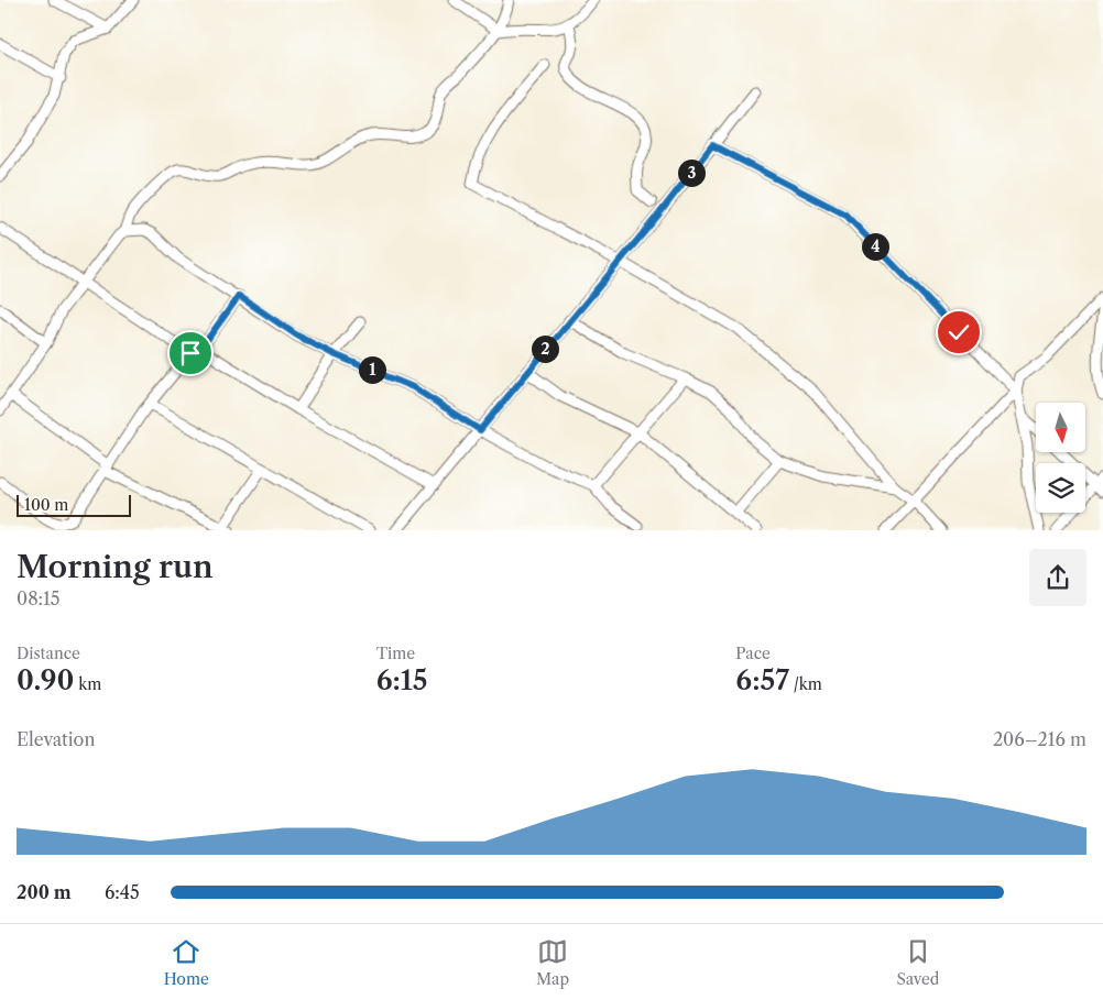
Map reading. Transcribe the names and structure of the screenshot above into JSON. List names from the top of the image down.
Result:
{
  "scale_bar": "100 m",
  "north": "bottom",
  "page": {
    "pins": [
      "3",
      "4",
      "2",
      "1"
    ],
    "scale": "100 m",
    "heading": ["Morning run", "08:15"],
    "stats": [
      ["Distance", "0.90 km"],
      ["Time", "6:15"],
      ["Pace", "6:57 /km"]
    ],
    "chart": ["Elevation", "206–216 m"],
    "list": [
      {
        "name": "200 m",
        "note": "6:45"
      }
    ],
    "tabs": ["Home", "Map", "Saved"]
  }
}
